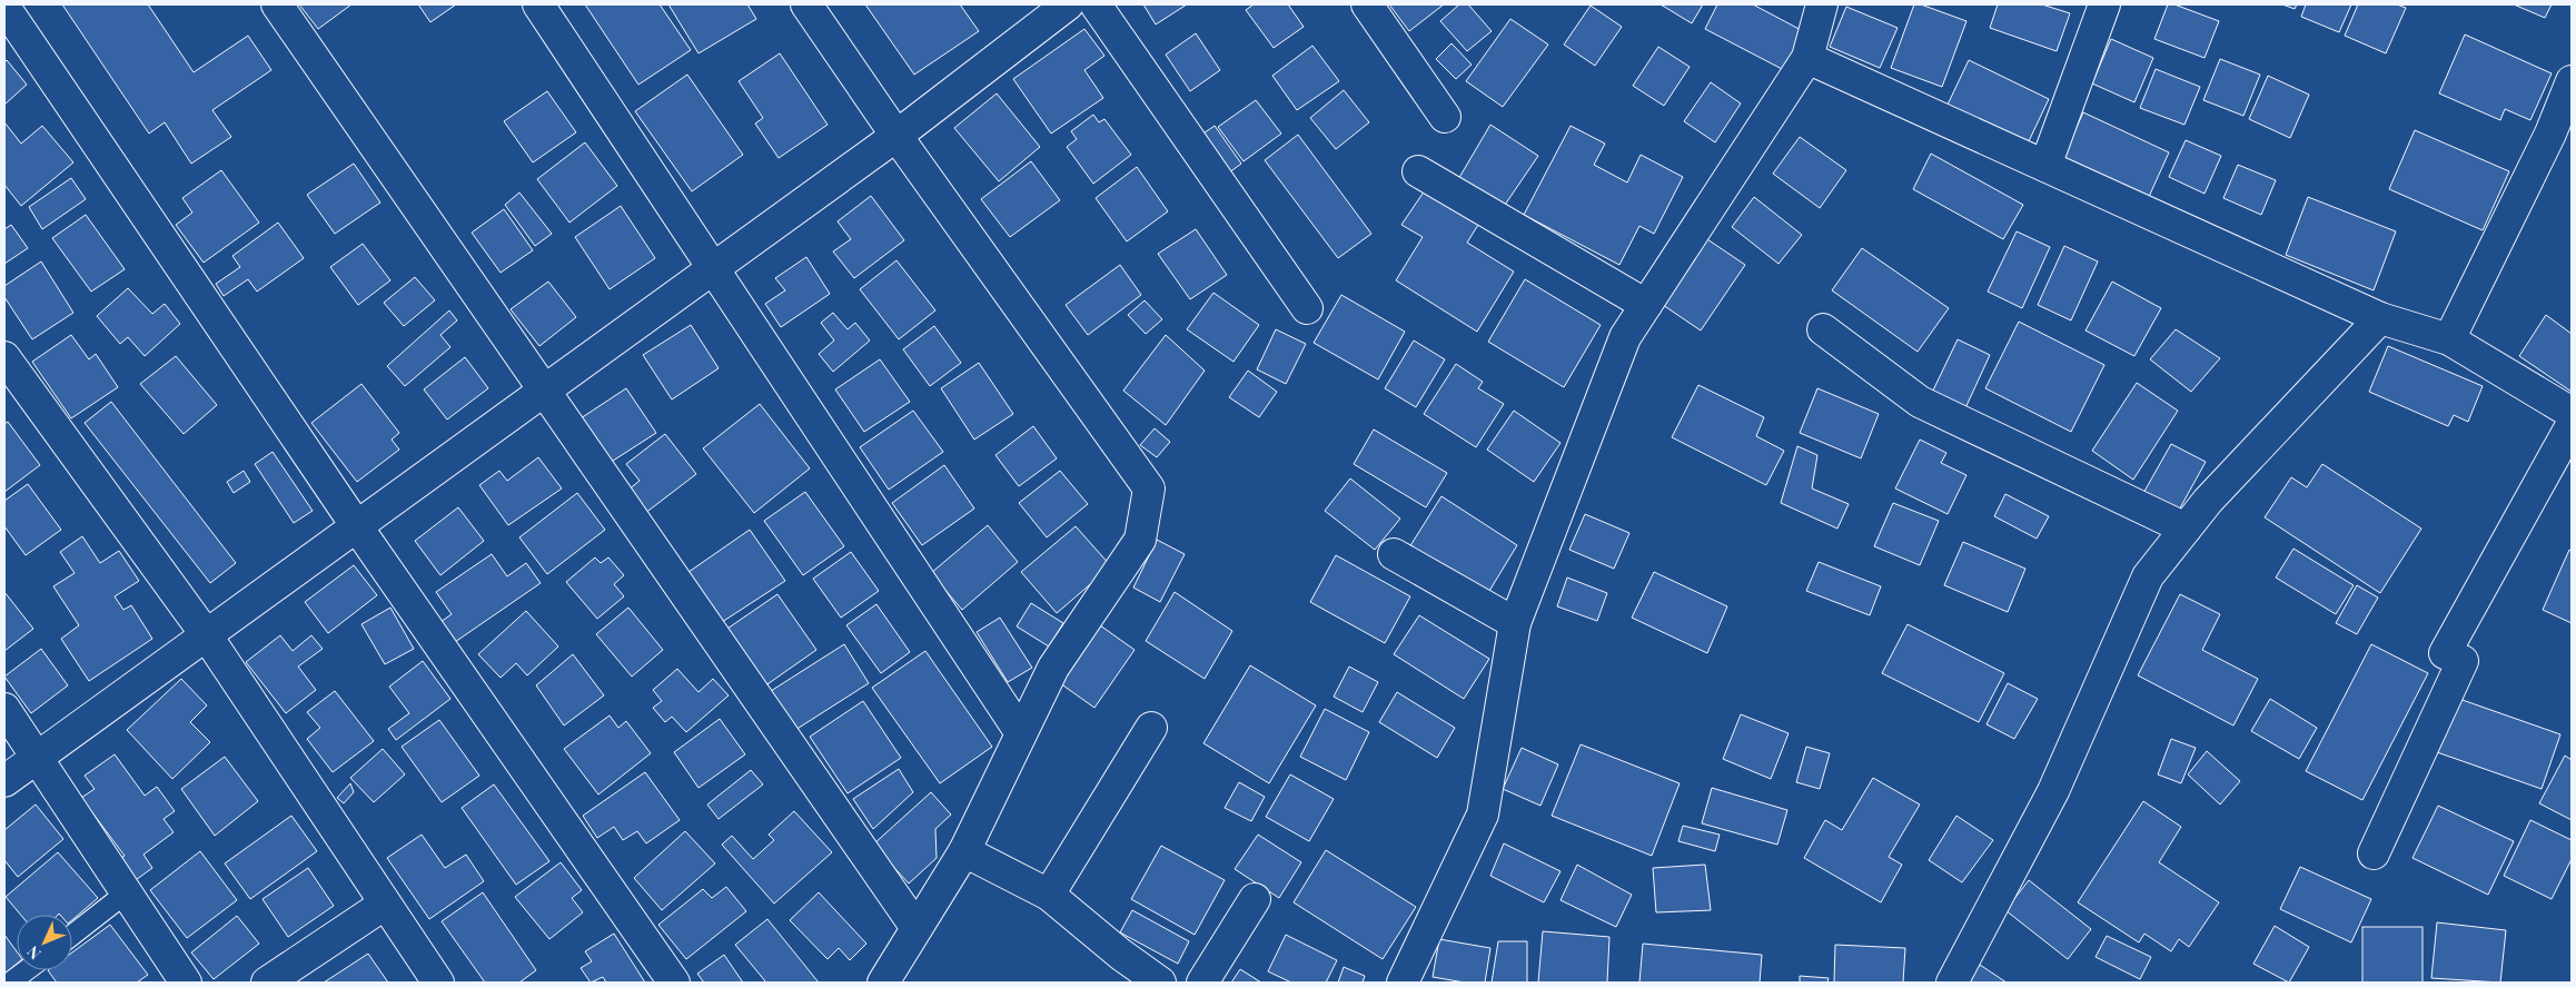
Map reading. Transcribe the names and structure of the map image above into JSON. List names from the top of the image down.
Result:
{
  "north": "bottom left"
}
